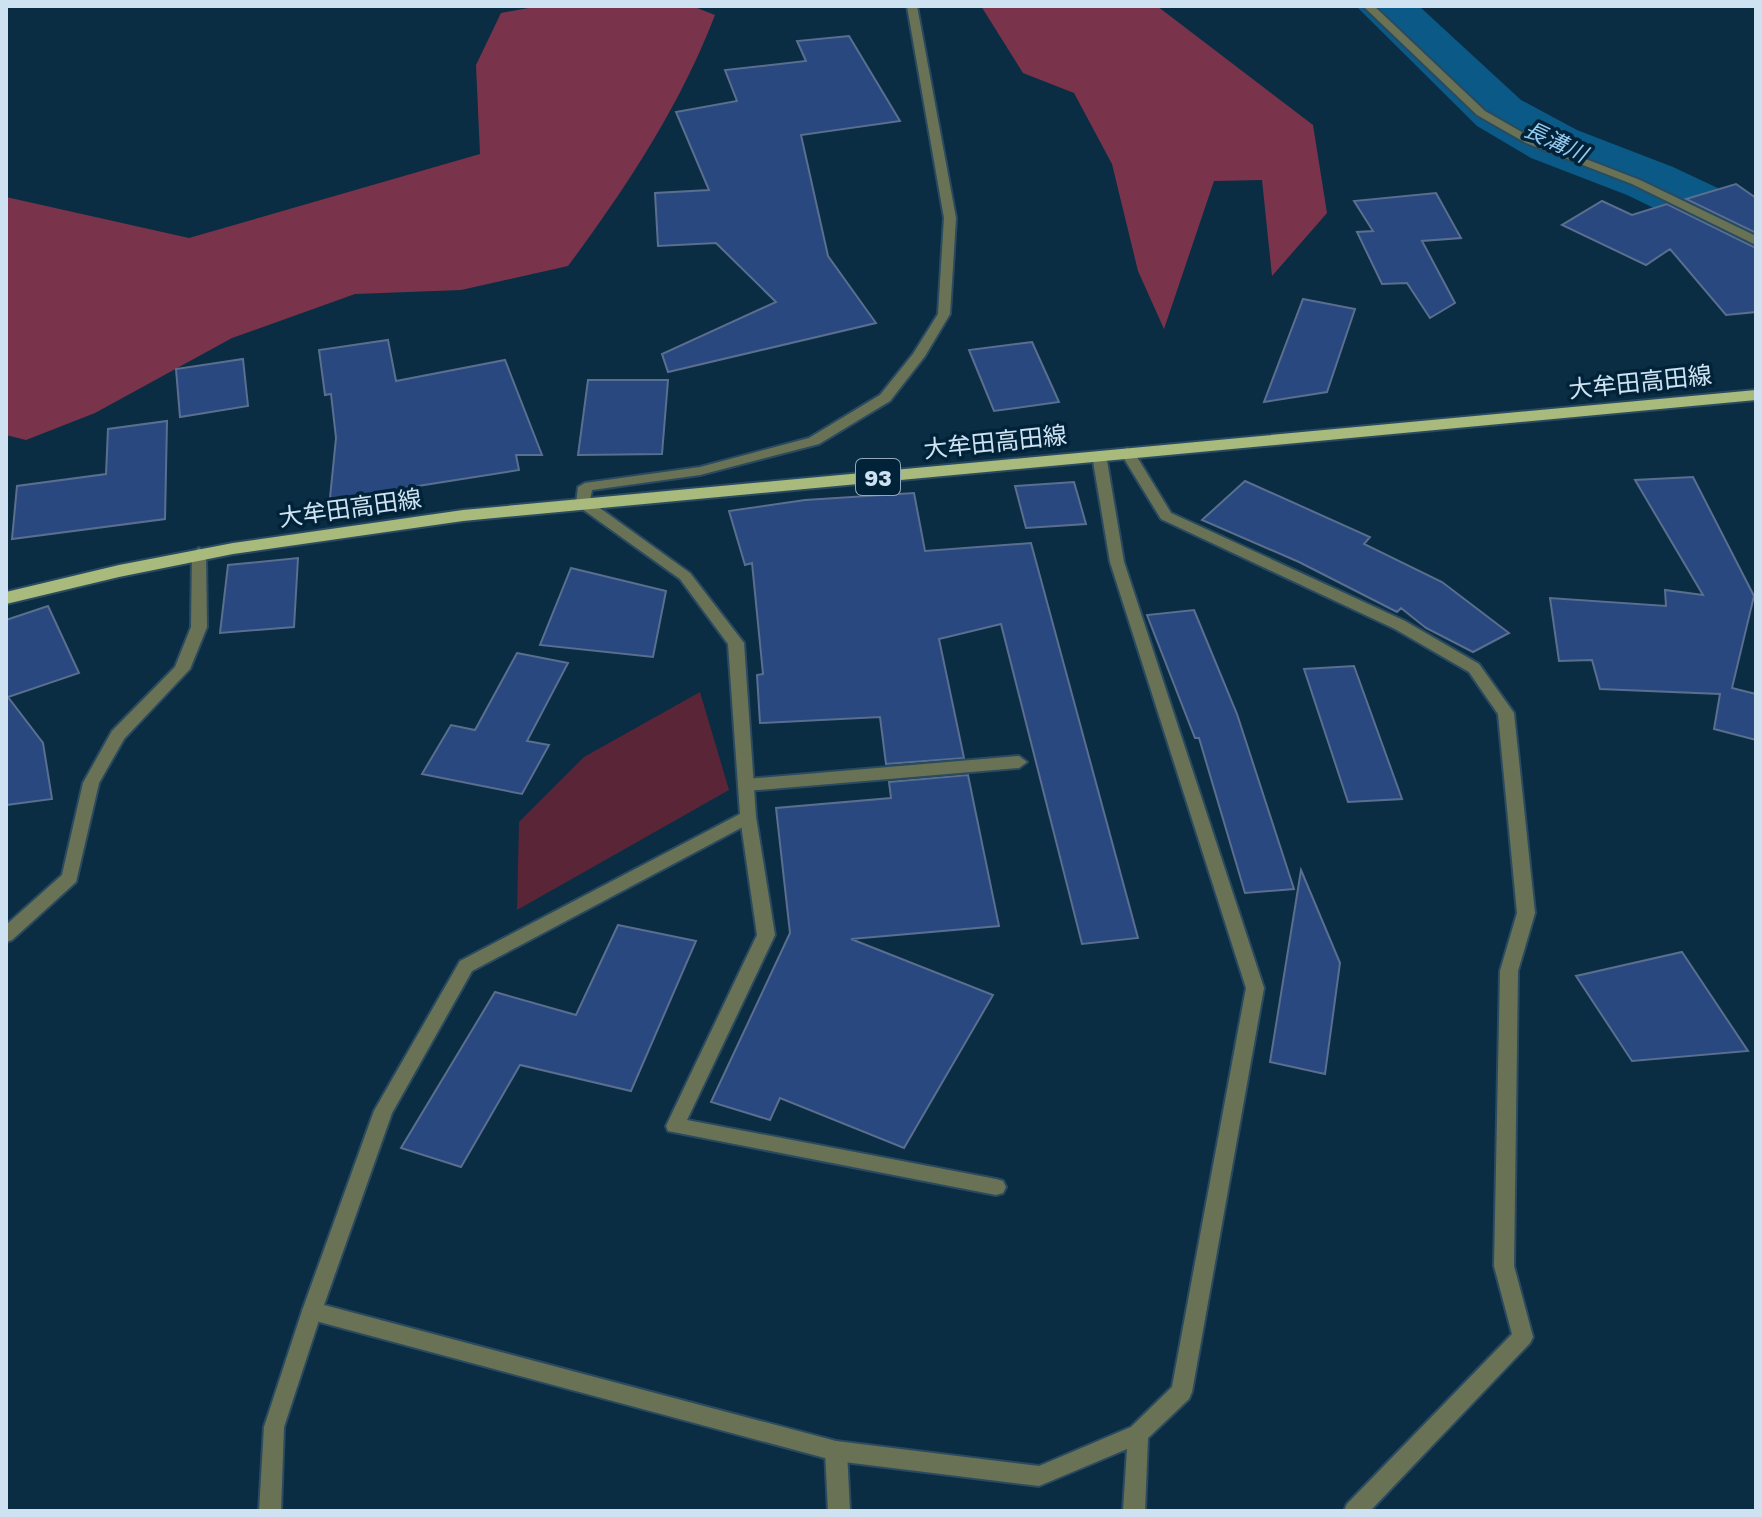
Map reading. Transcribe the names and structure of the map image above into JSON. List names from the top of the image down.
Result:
{
  "streets": {
    "main road": ["大牟田高田線", "93"]
  },
  "water": ["長溝川"]
}
